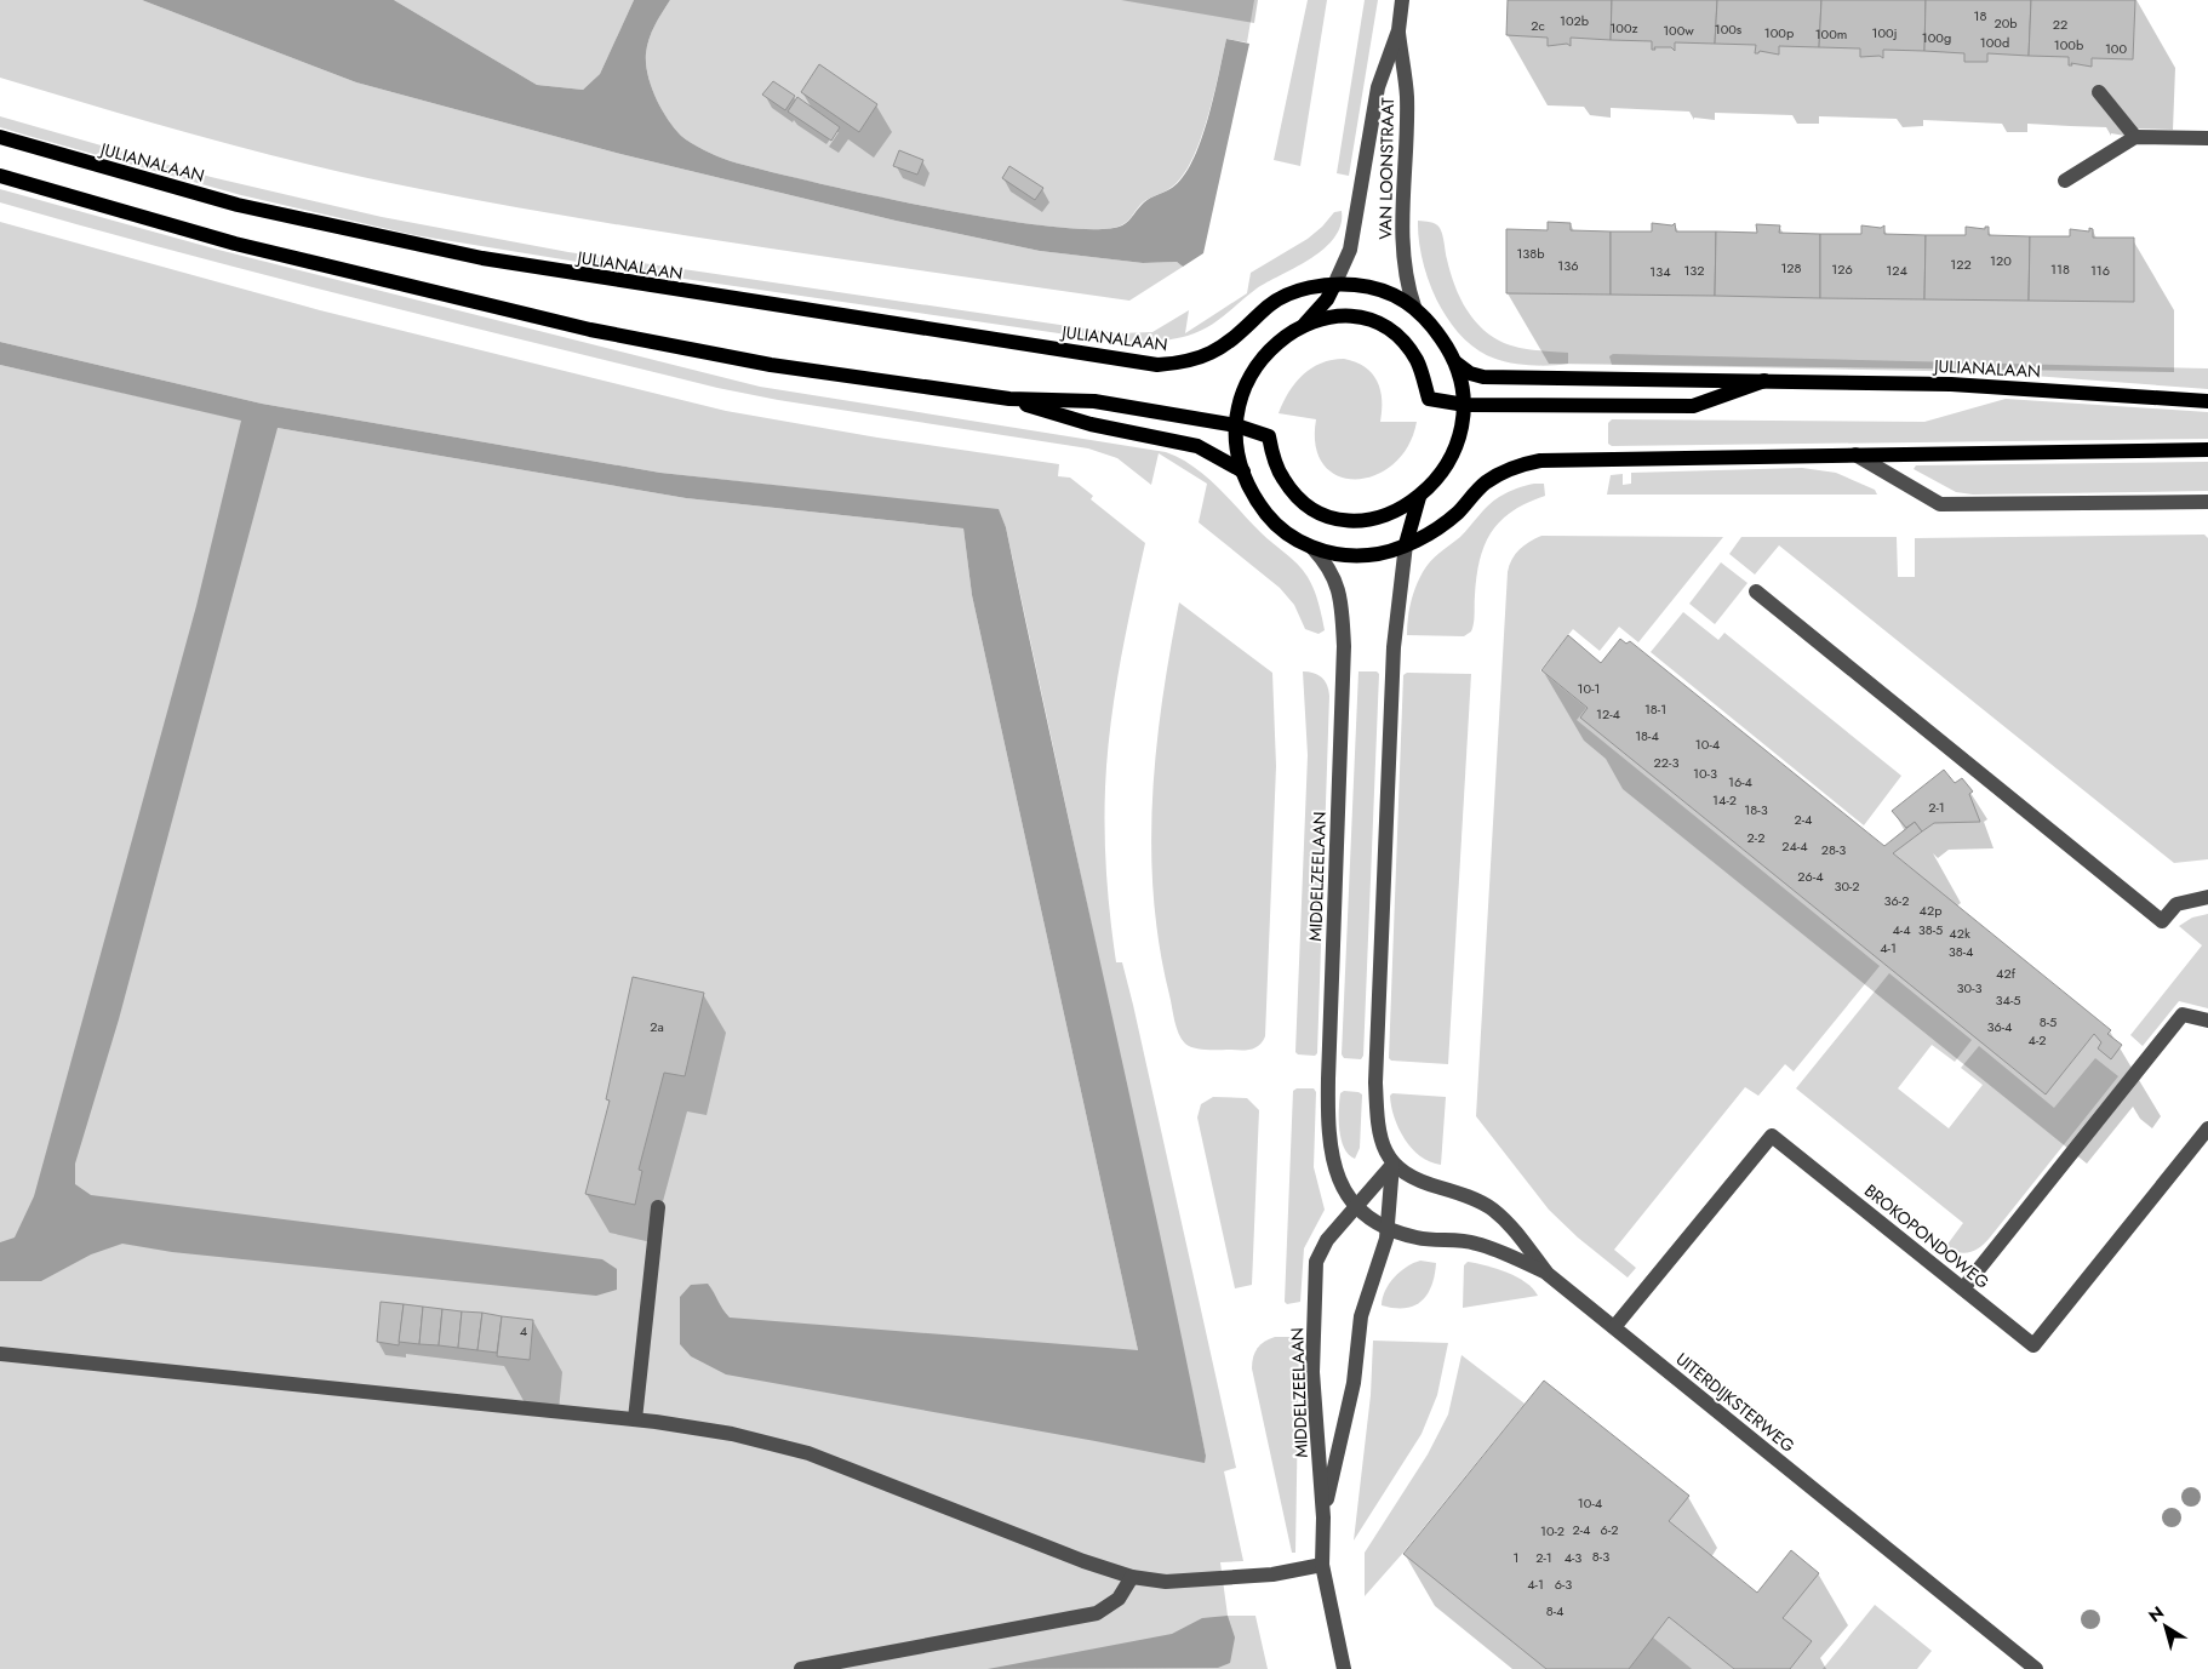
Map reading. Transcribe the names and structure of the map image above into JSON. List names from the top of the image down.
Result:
{
  "streets": {
    "main road": ["JULIANALAAN"],
    "street": [
      "VAN LOONSTRAAT",
      "MIDDELZEELAAN",
      "BROKOPONDOWEG",
      "UITERDIJKSTERWEG"
    ]
  },
  "crossings": [
    ["JULIANALAAN", "VAN LOONSTRAAT"],
    ["MIDDELZEELAAN", "UITERDIJKSTERWEG"],
    ["BROKOPONDOWEG", "UITERDIJKSTERWEG"]
  ],
  "house_numbers": [
    "18",
    "102b",
    "20b",
    "22",
    "2c",
    "100z",
    "100s",
    "100w",
    "100p",
    "100j",
    "100m",
    "100g",
    "100d",
    "100b",
    "100",
    "138b",
    "120",
    "122",
    "136",
    "128",
    "126",
    "118",
    "132",
    "124",
    "116",
    "134",
    "10-1",
    "18-1",
    "12-4",
    "18-4",
    "10-4",
    "22-3",
    "10-3",
    "16-4",
    "14-2",
    "2-1",
    "18-3",
    "2-4",
    "2-2",
    "24-4",
    "28-3",
    "26-4",
    "30-2",
    "36-2",
    "42p",
    "4-4",
    "38-5",
    "42k",
    "4-1",
    "38-4",
    "42f",
    "30-3",
    "34-5",
    "8-5",
    "2a",
    "36-4",
    "4-2",
    "4",
    "10-4",
    "2-4",
    "6-2",
    "10-2",
    "8-3",
    "1",
    "2-1",
    "4-3",
    "4-1",
    "6-3",
    "8-4"
  ],
  "north": "top left"
}
